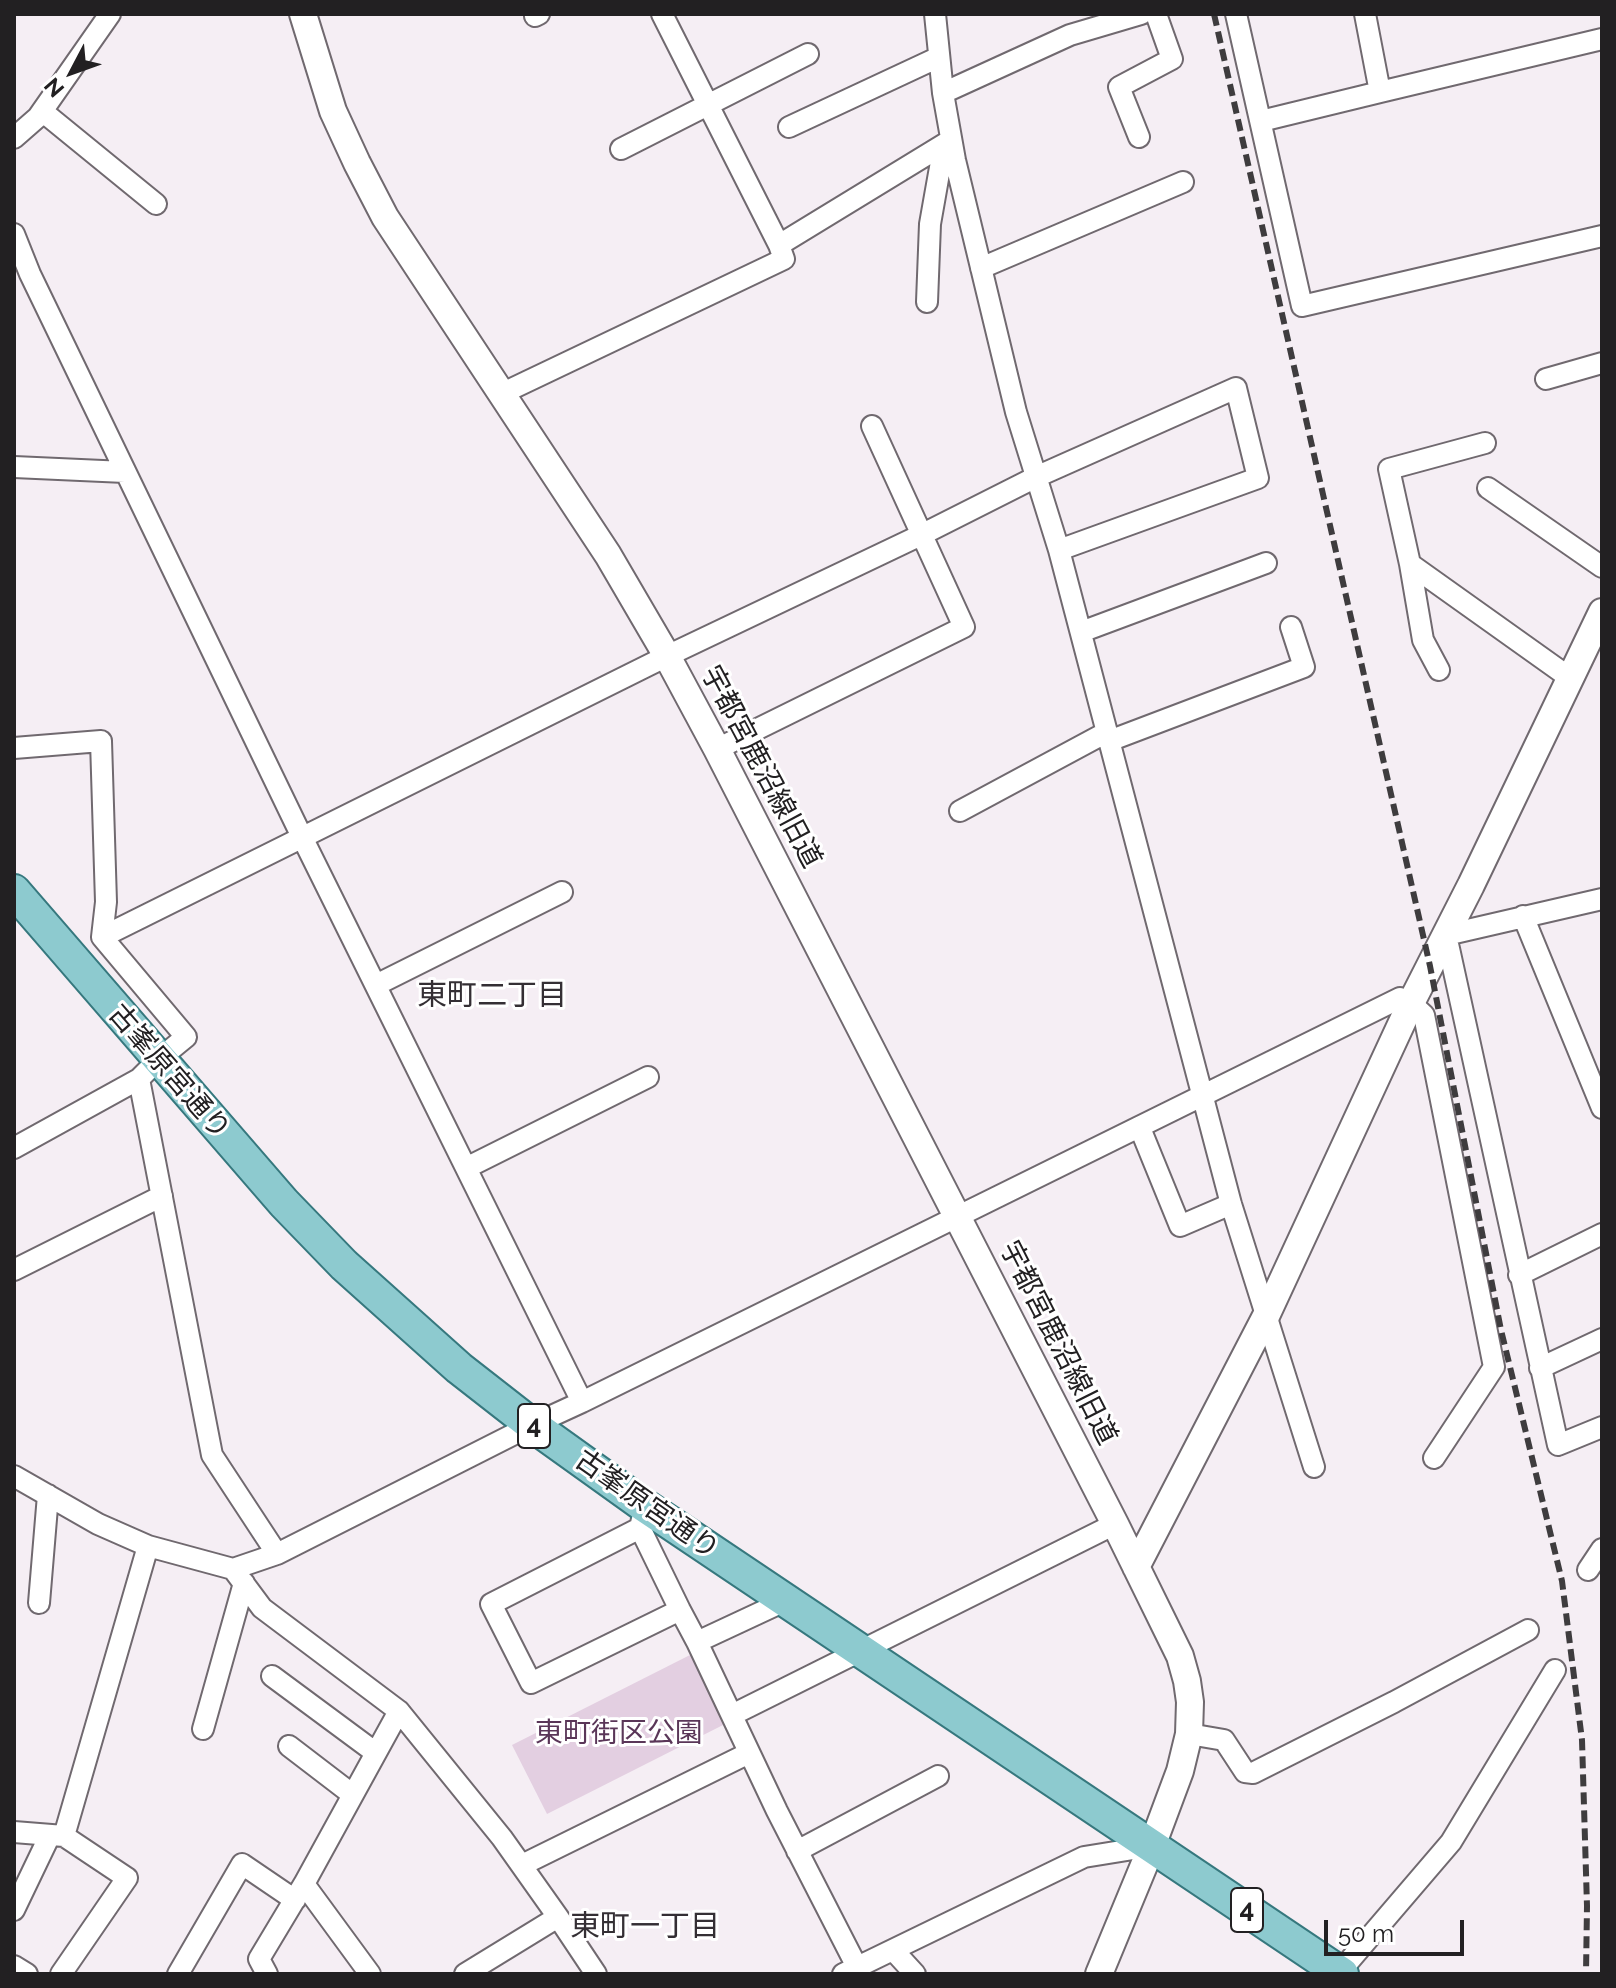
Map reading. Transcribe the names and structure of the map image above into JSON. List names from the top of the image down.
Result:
{
  "streets": {
    "main road": ["古峯原宮通り", "4"],
    "street": ["宇都宮鹿沼線旧道"]
  },
  "crossings": [
    ["宇都宮鹿沼線旧道", "古峯原宮通り"]
  ],
  "districts": ["東町二丁目", "東町一丁目"],
  "parks": ["東町街区公園"],
  "scale_bar": "50 m",
  "north": "bottom left"
}
